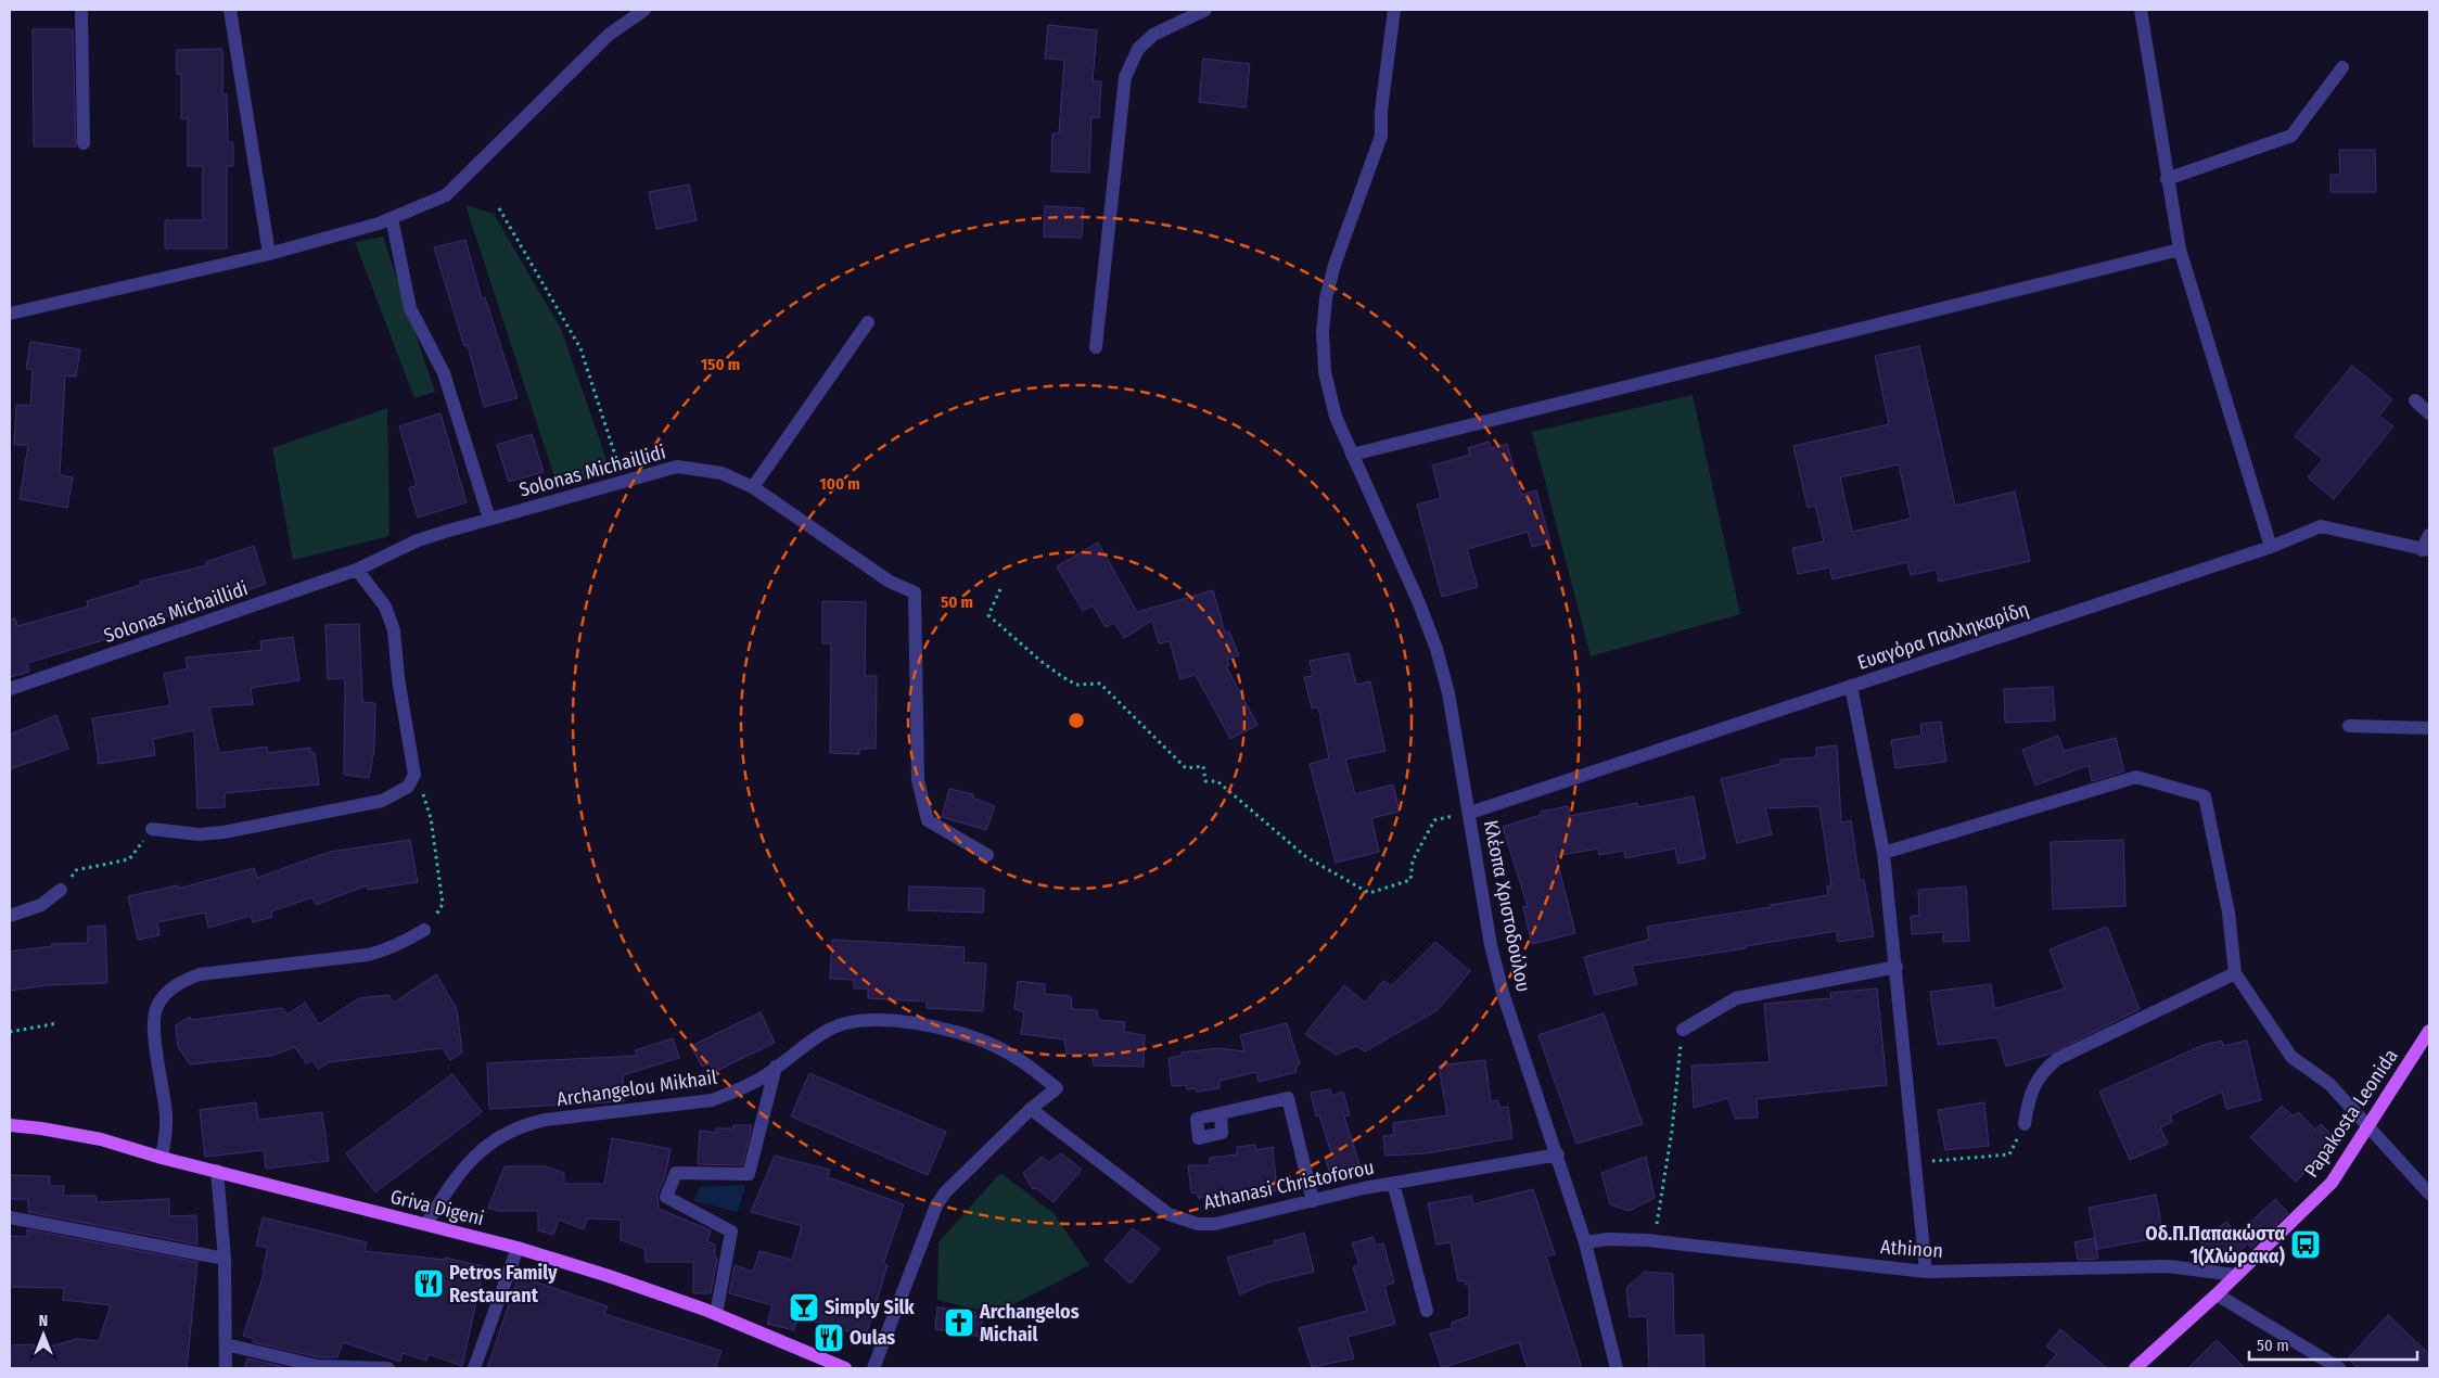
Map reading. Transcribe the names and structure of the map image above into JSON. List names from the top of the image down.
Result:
{
  "streets": {
    "main road": ["Papakosta Leonida", "Griva Digeni"],
    "street": [
      "Solonas Michaillidi",
      "Ευαγόρα Παλληκαρίδη",
      "Κλέοπα Χριστοδούλου",
      "Archangelou Mikhail",
      "Athanasi Christoforou",
      "Athinon"
    ]
  },
  "crossings": [
    ["Ευαγόρα Παλληκαρίδη", "Κλέοπα Χριστοδούλου"],
    ["Κλέοπα Χριστοδούλου", "Athanasi Christoforou"],
    ["Κλέοπα Χριστοδούλου", "Athinon"],
    ["Archangelou Mikhail", "Athanasi Christoforou"],
    ["Archangelou Mikhail", "Griva Digeni"],
    ["Papakosta Leonida", "Athinon"]
  ],
  "places": {
    "bus stop": ["Οδ.Π.Παπακώστα 1(Χλώρακα)"],
    "restaurant": ["Petros Family Restaurant", "Oulas"],
    "bar": ["Simply Silk"],
    "church": ["Archangelos Michail"]
  },
  "scale_bar": "50 m",
  "north": "top",
  "rings": ["150 m", "100 m", "50 m"]
}
